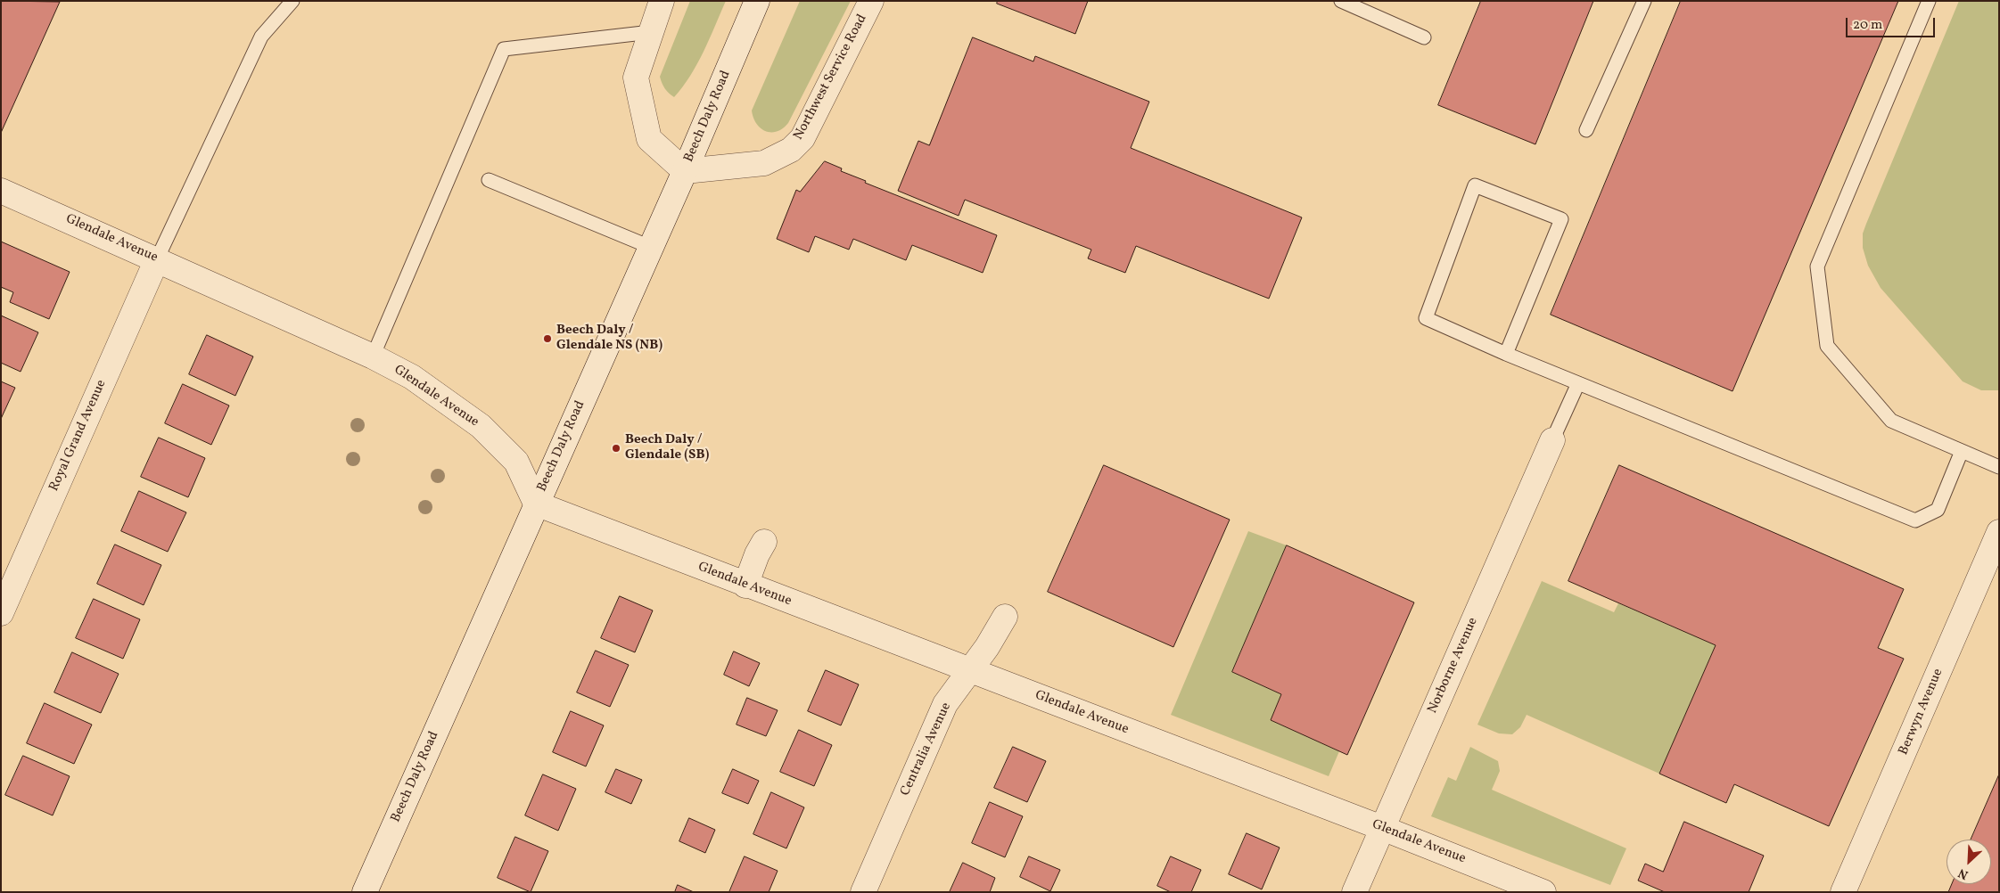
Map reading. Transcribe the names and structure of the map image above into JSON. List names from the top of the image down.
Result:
{
  "streets": {
    "street": [
      "Northwest Service Road",
      "Beech Daly Road",
      "Glendale Avenue",
      "Royal Grand Avenue",
      "Norborne Avenue",
      "Berwyn Avenue",
      "Centralia Avenue"
    ]
  },
  "crossings": [
    ["Northwest Service Road", "Beech Daly Road"],
    ["Beech Daly Road", "Glendale Avenue"],
    ["Glendale Avenue", "Royal Grand Avenue"],
    ["Glendale Avenue", "Norborne Avenue"],
    ["Glendale Avenue", "Centralia Avenue"]
  ],
  "places": ["Beech Daly / Glendale NS (NB)", "Beech Daly / Glendale (SB)"],
  "scale_bar": "20 m",
  "north": "bottom left"
}
